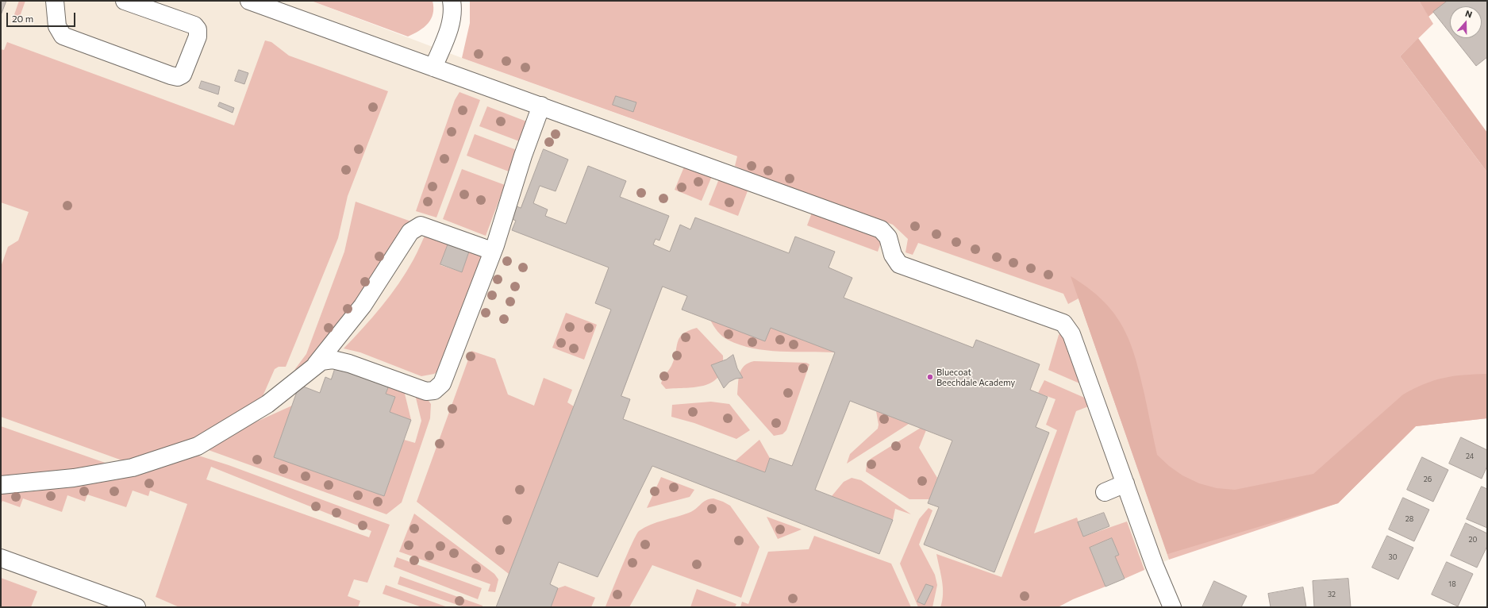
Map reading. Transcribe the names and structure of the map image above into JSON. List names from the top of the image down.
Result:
{
  "places": ["Bluecoat Beechdale Academy"],
  "house_numbers": [
    "24",
    "26",
    "28",
    "20",
    "30",
    "18",
    "32"
  ],
  "scale_bar": "20 m",
  "north": "top"
}
